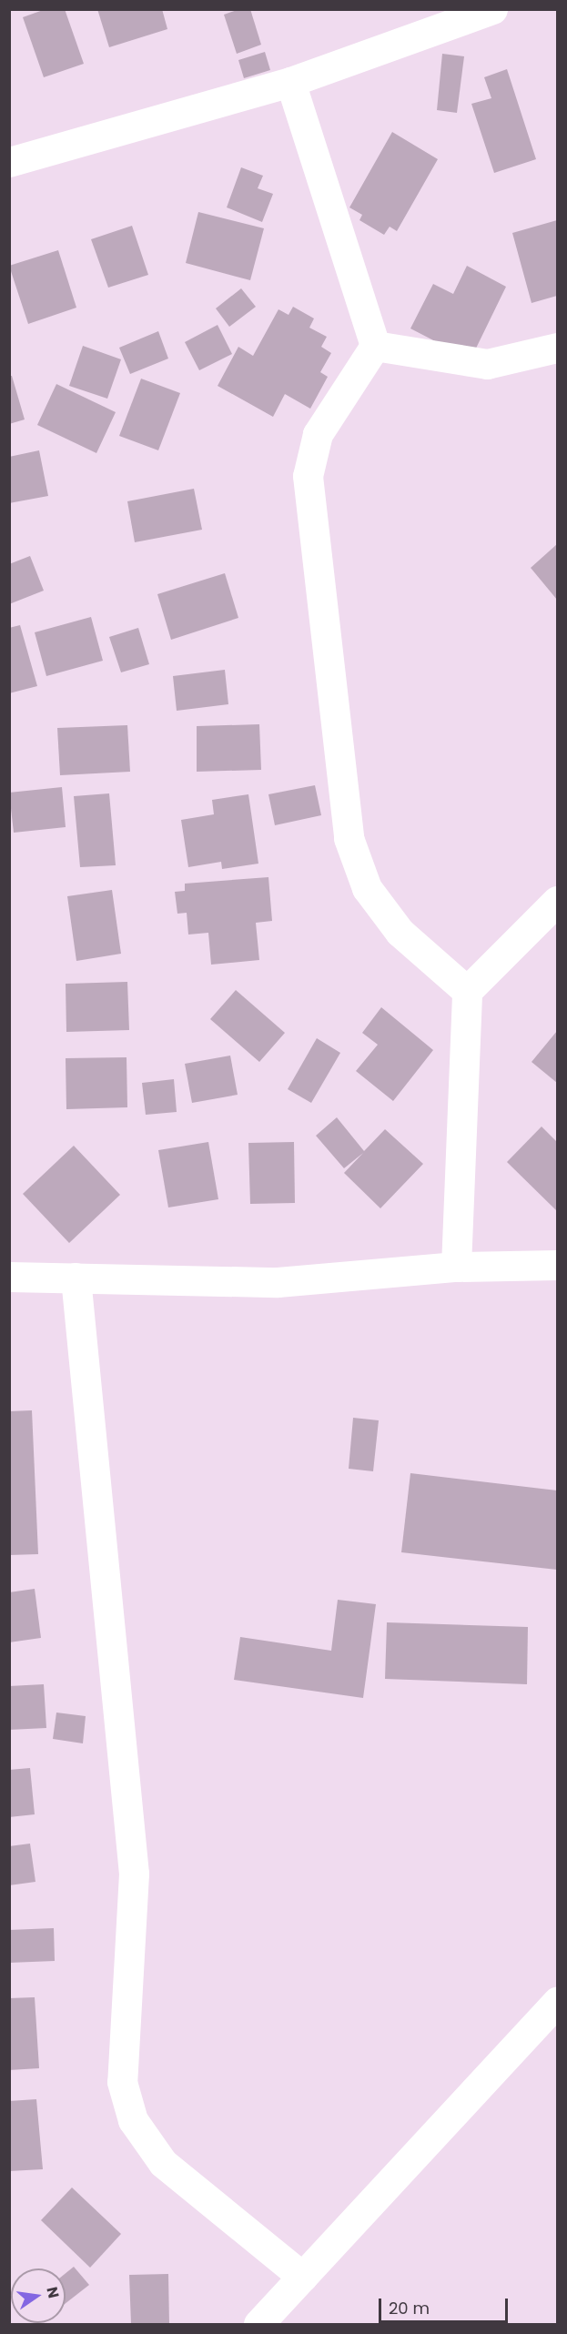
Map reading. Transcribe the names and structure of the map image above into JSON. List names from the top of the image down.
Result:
{
  "scale_bar": "20 m",
  "north": "right"
}
